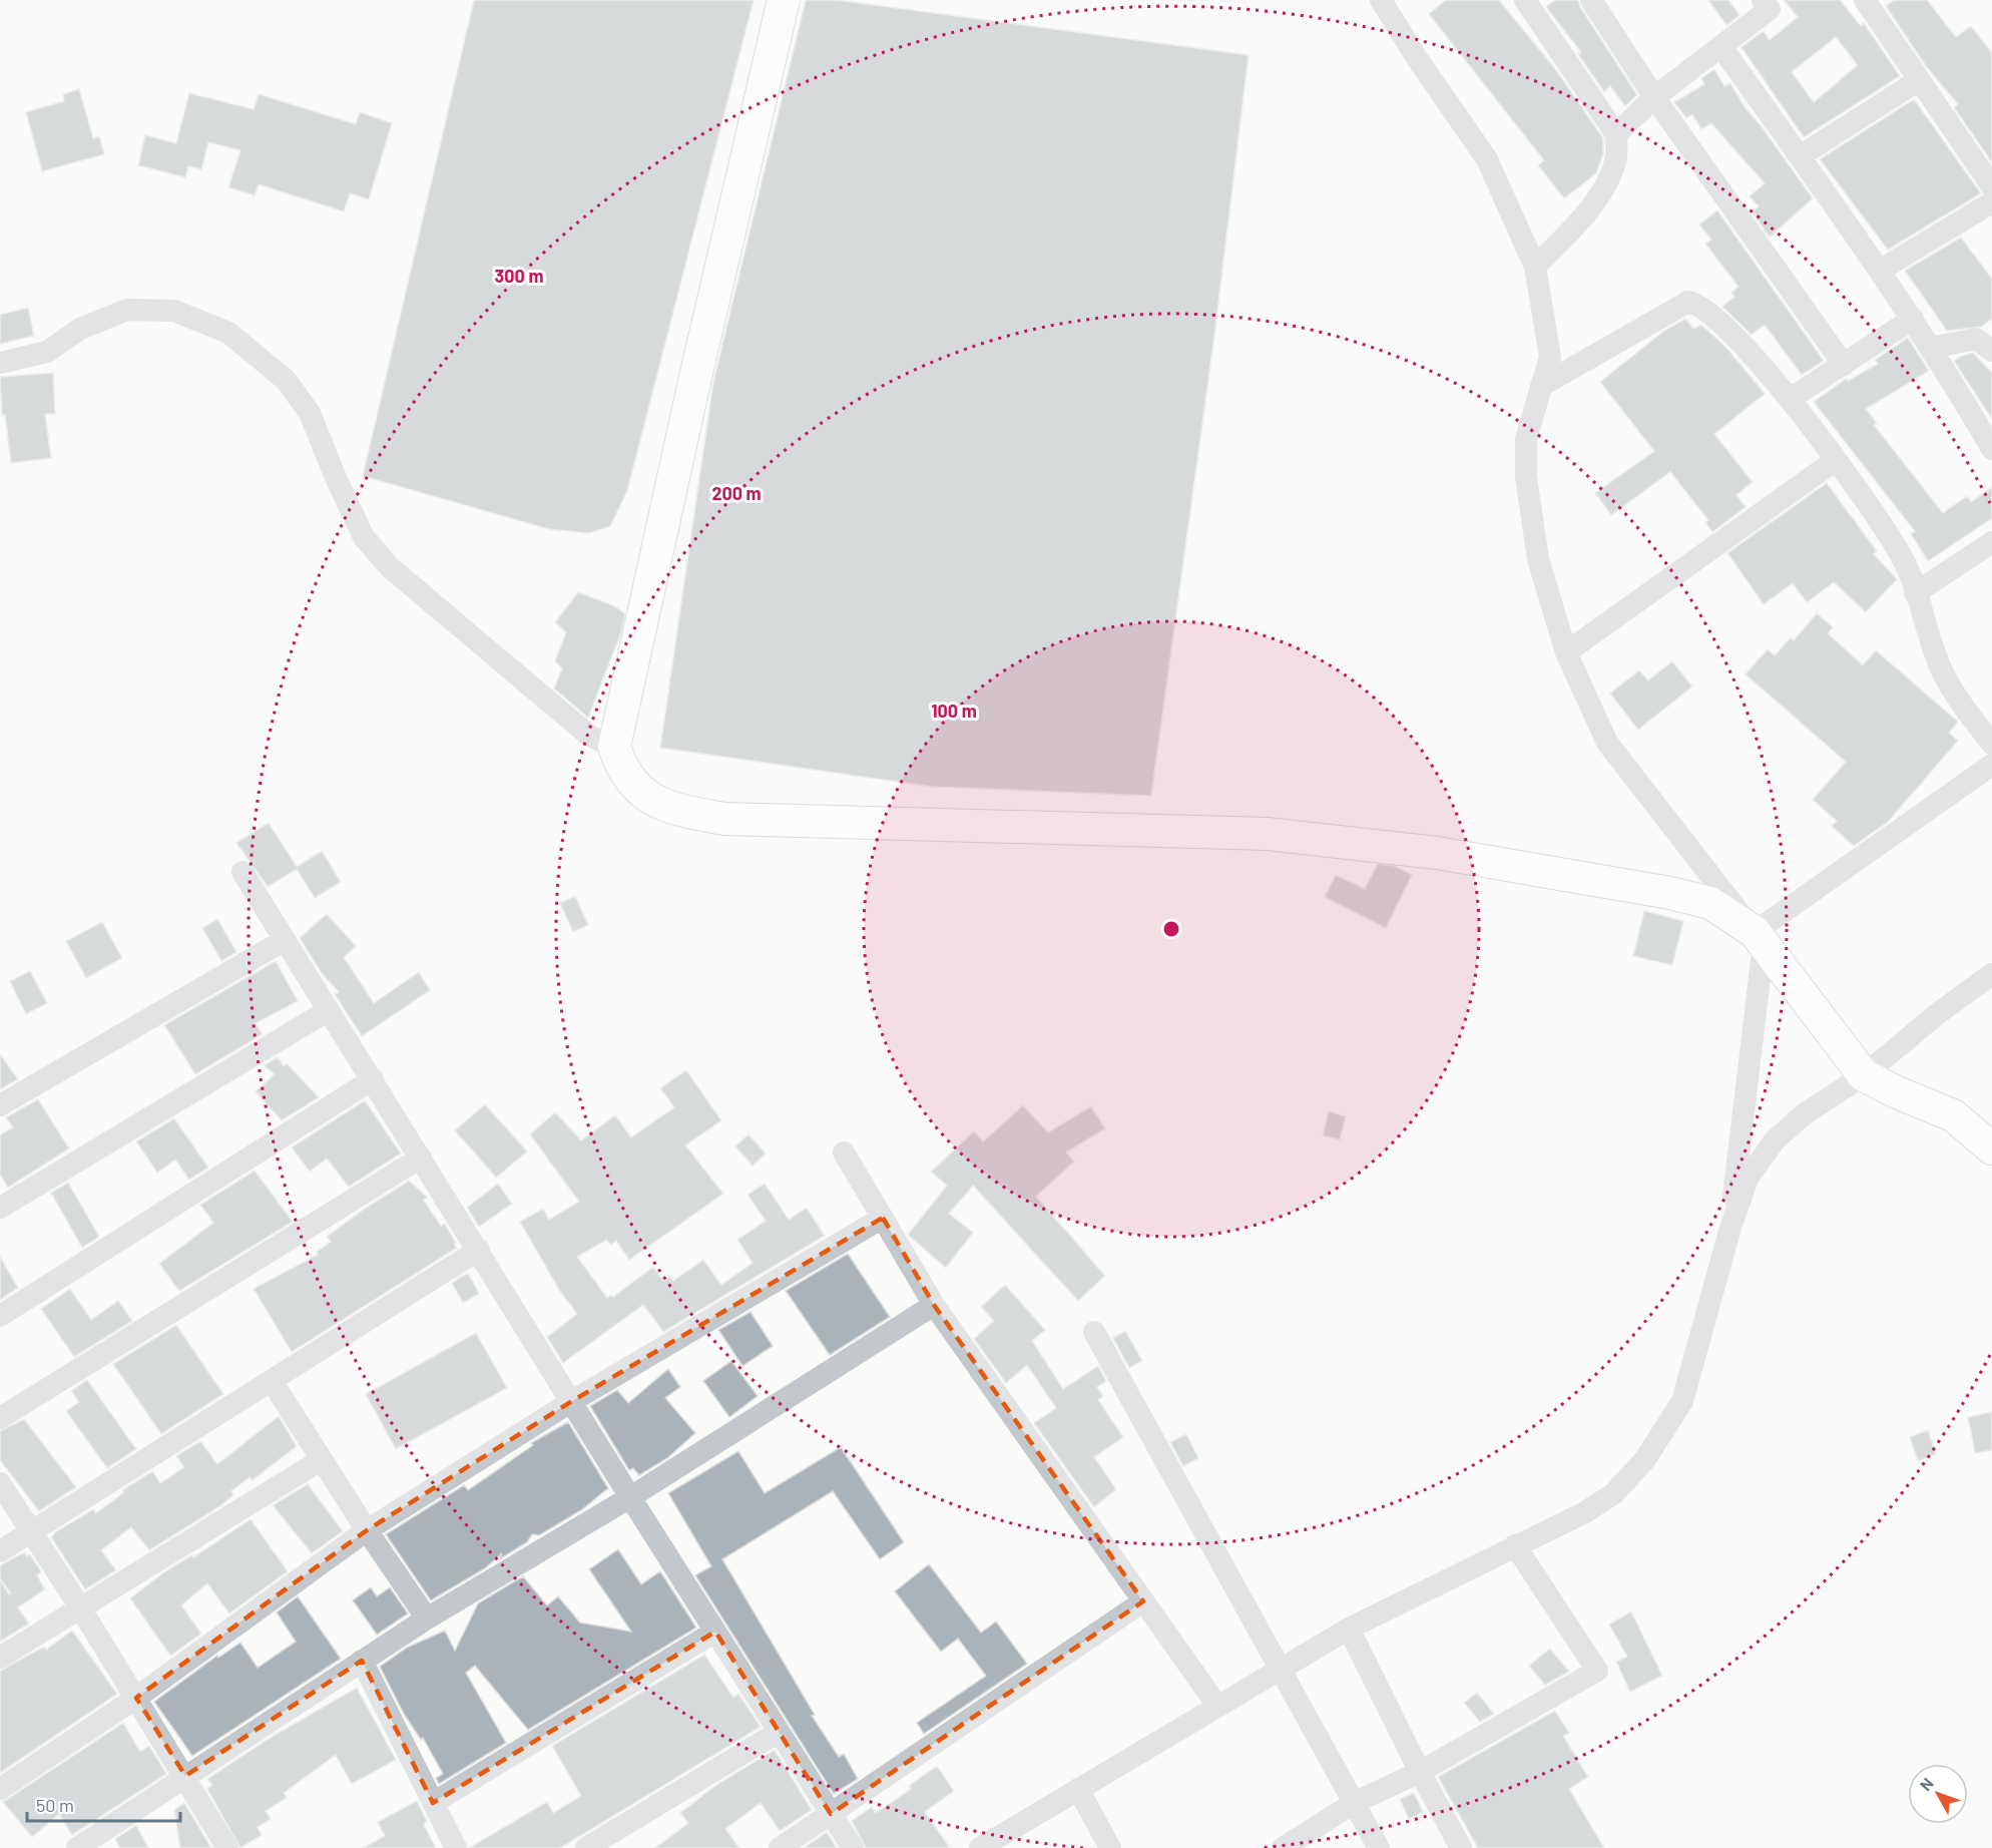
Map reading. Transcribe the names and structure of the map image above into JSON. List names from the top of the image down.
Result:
{
  "scale_bar": "50 m",
  "north": "top left",
  "rings": ["300 m", "200 m", "100 m"]
}
